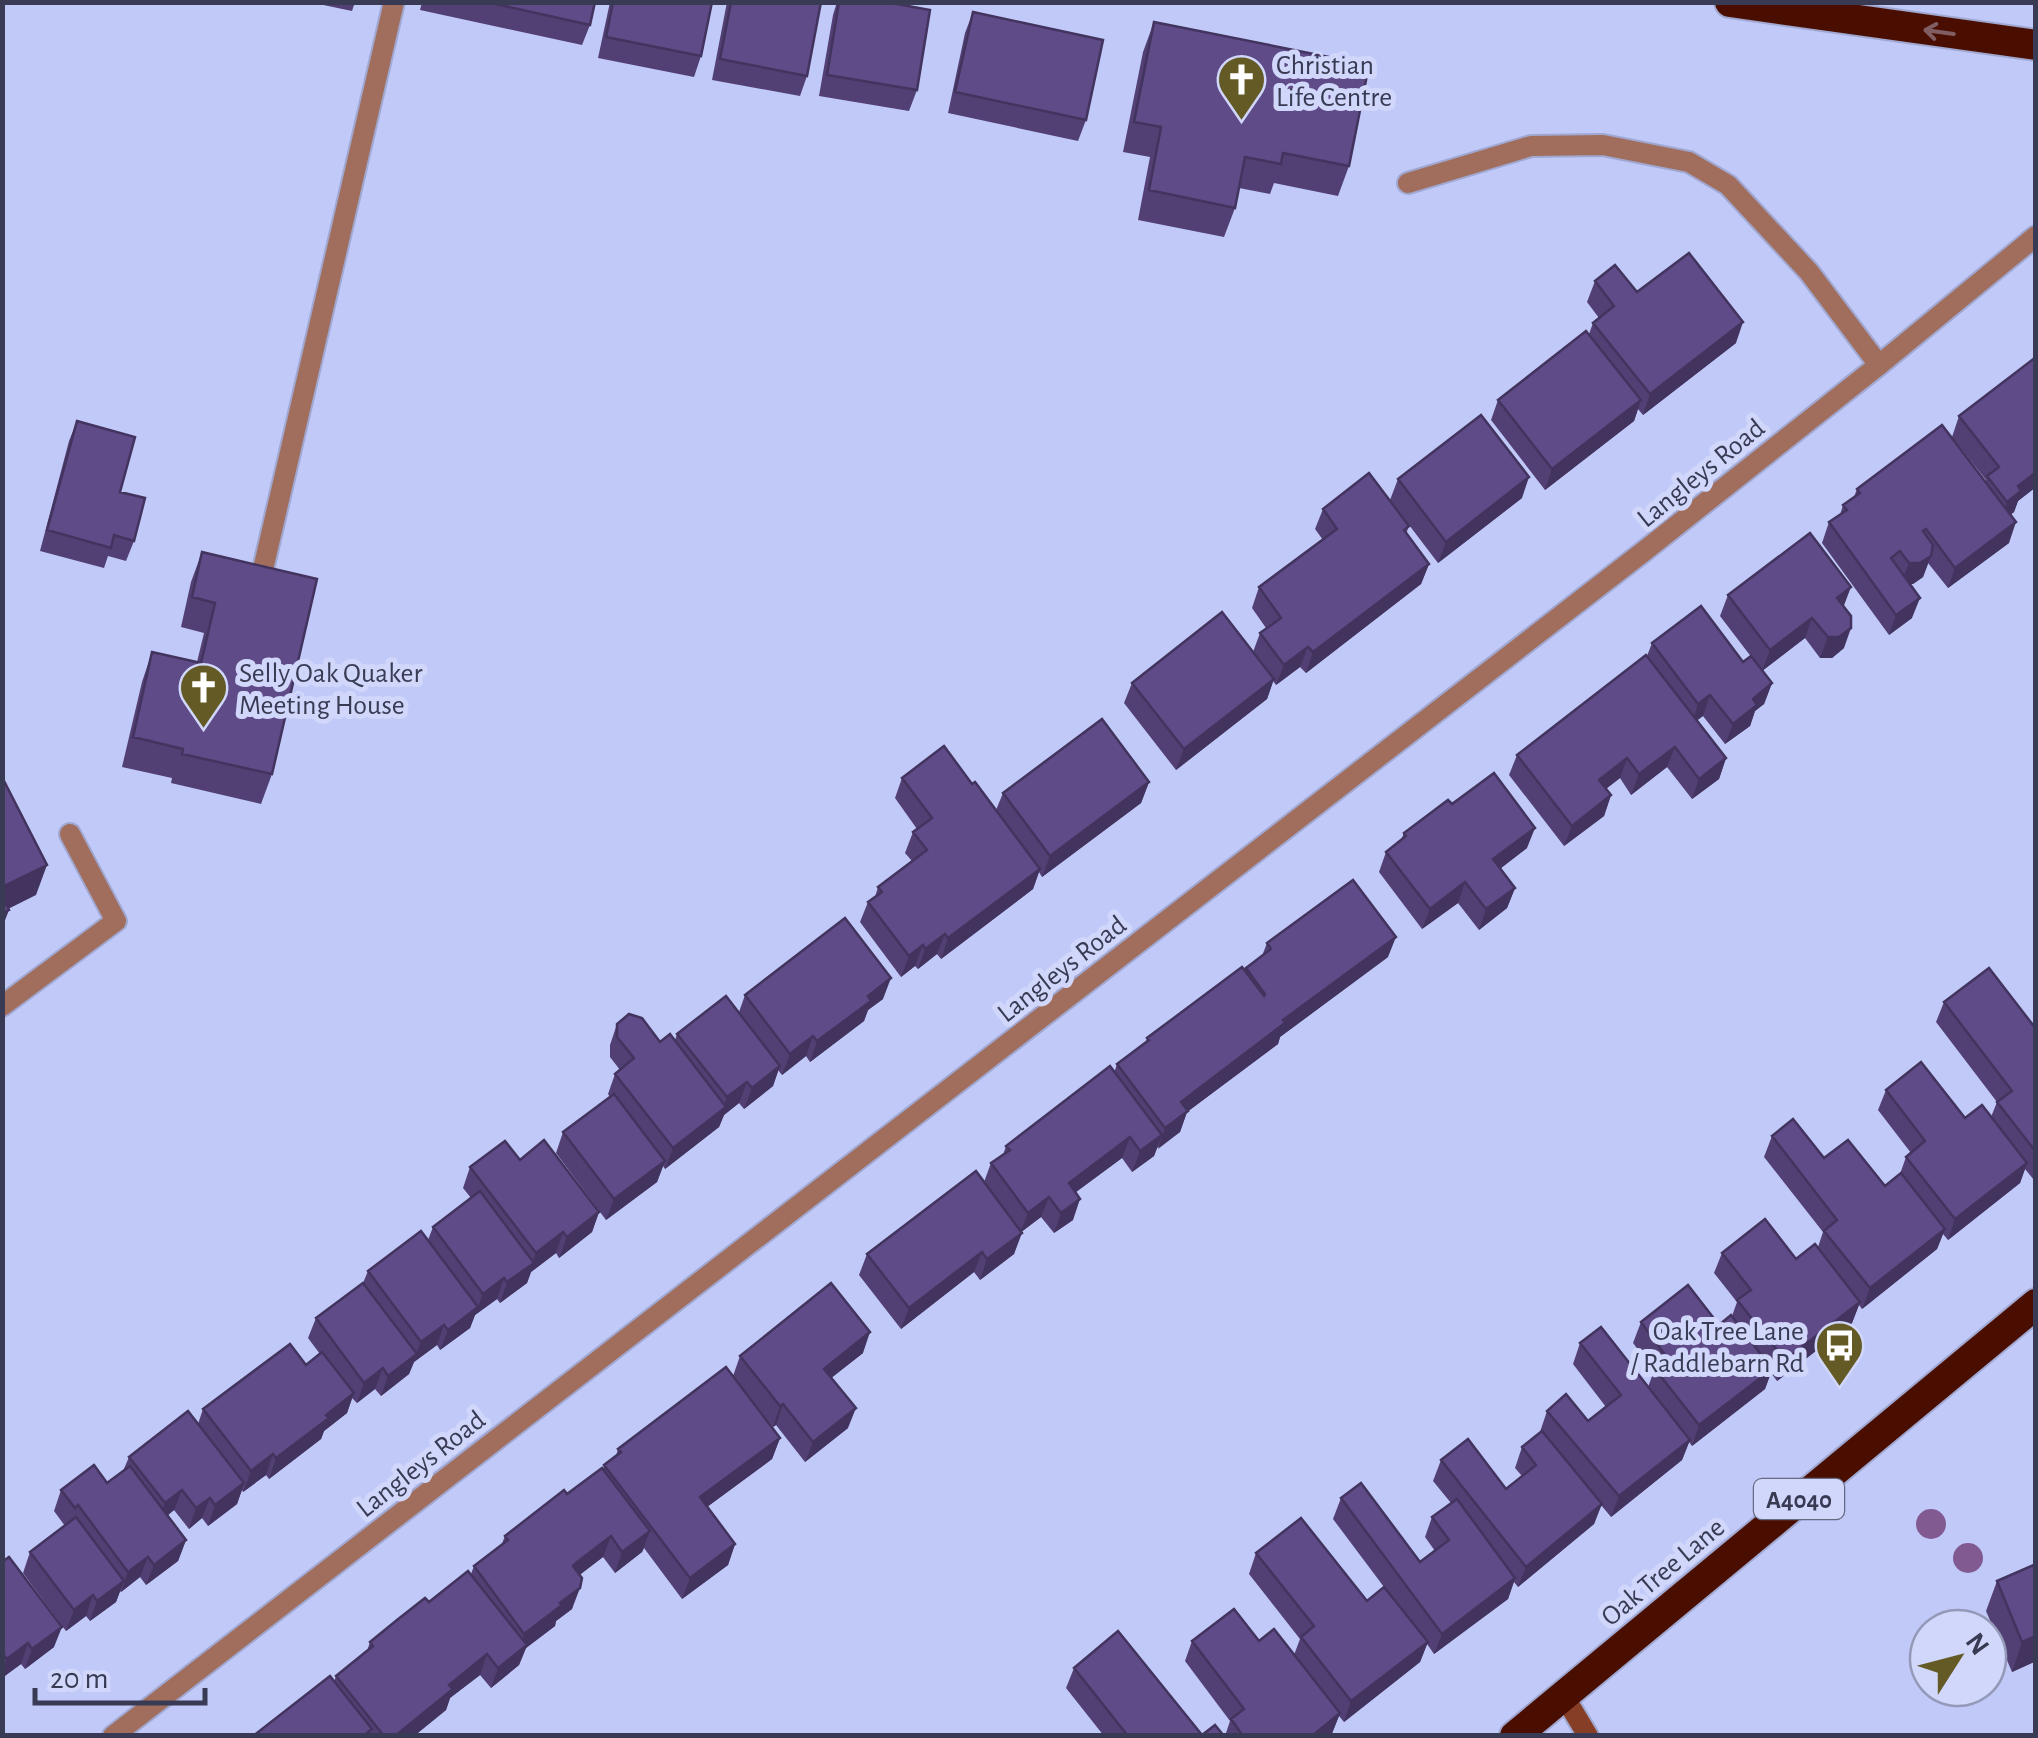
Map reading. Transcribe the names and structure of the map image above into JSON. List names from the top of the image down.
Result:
{
  "streets": {
    "highway": ["A4040", "Oak Tree Lane"],
    "street": ["Langleys Road"]
  },
  "places": {
    "church": ["Christian Life Centre", "Selly Oak Quaker Meeting House"],
    "bus stop": ["Oak Tree Lane / Raddlebarn Rd"]
  },
  "scale_bar": "20 m",
  "north": "top right"
}
